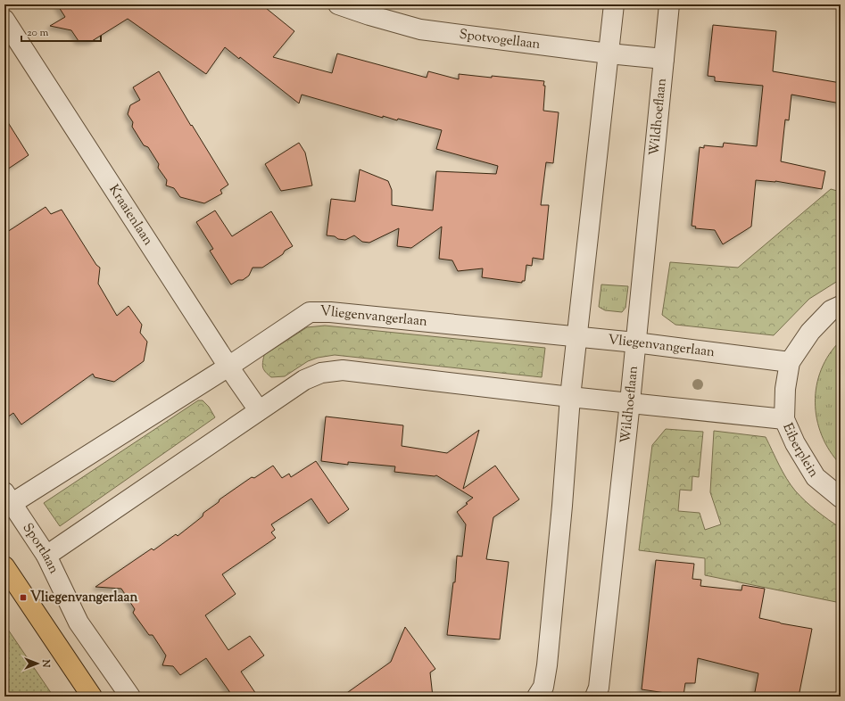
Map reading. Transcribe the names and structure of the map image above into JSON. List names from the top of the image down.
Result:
{
  "streets": {
    "street": [
      "Spotvogellaan",
      "Wildhoeflaan",
      "Kraaienlaan",
      "Vliegenvangerlaan",
      "Eiberplein",
      "Sportlaan"
    ]
  },
  "crossings": [
    ["Spotvogellaan", "Wildhoeflaan"],
    ["Wildhoeflaan", "Vliegenvangerlaan"],
    ["Kraaienlaan", "Vliegenvangerlaan"],
    ["Vliegenvangerlaan", "Eiberplein"],
    ["Vliegenvangerlaan", "Sportlaan"]
  ],
  "places": {
    "transit": ["Vliegenvangerlaan"]
  },
  "scale_bar": "20 m",
  "north": "right"
}
